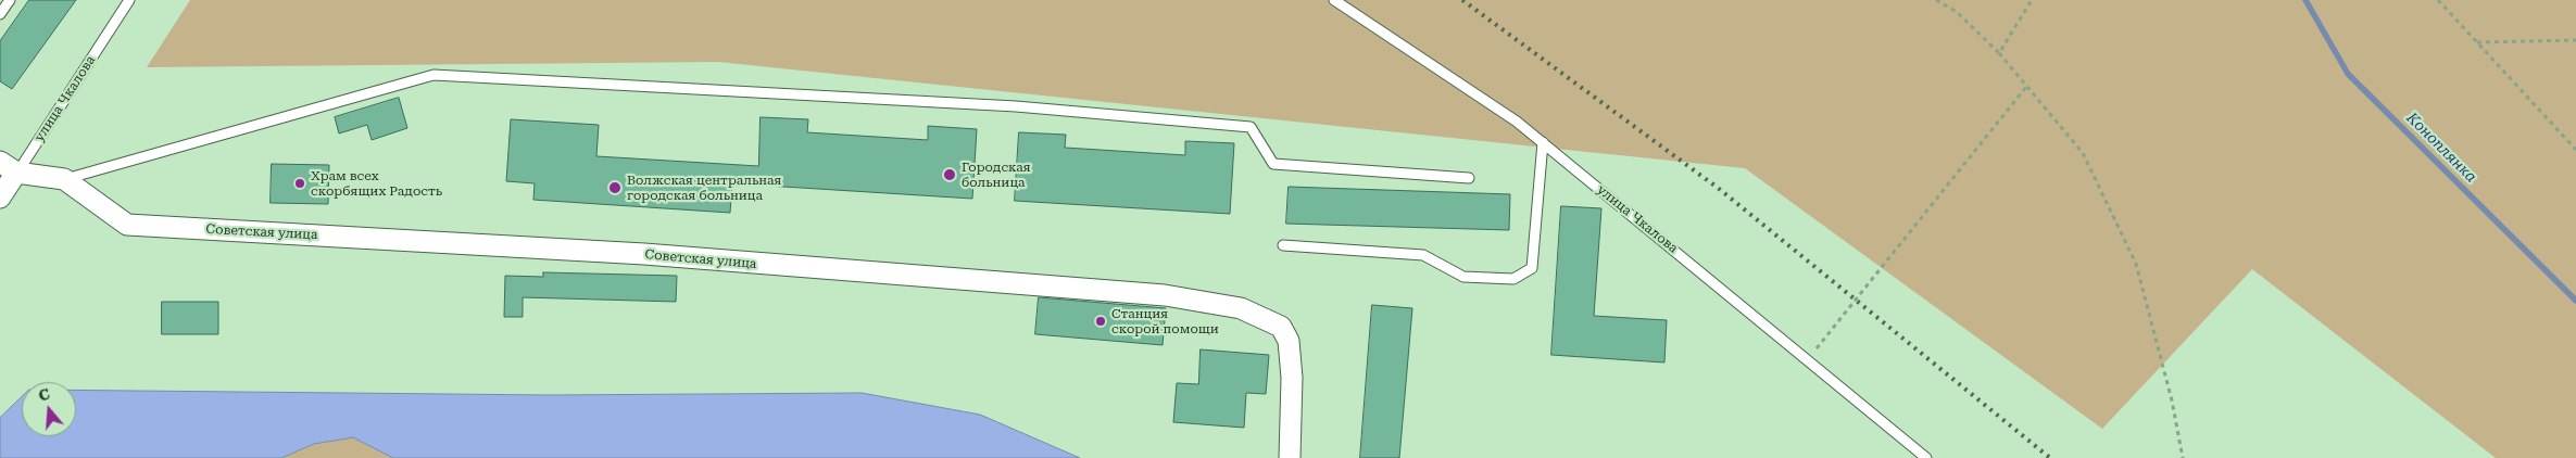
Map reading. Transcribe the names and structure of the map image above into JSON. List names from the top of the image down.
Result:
{
  "streets": {
    "street": ["улица Чкалова", "Советская улица"]
  },
  "crossings": [
    ["улица Чкалова", "Советская улица"]
  ],
  "water": ["Коноплянка"],
  "places": [
    "Городская больница",
    "Храм всех скорбящих Радость",
    "Волжская центральная городская больница",
    "Станция скорой помощи"
  ],
  "north": "top"
}
